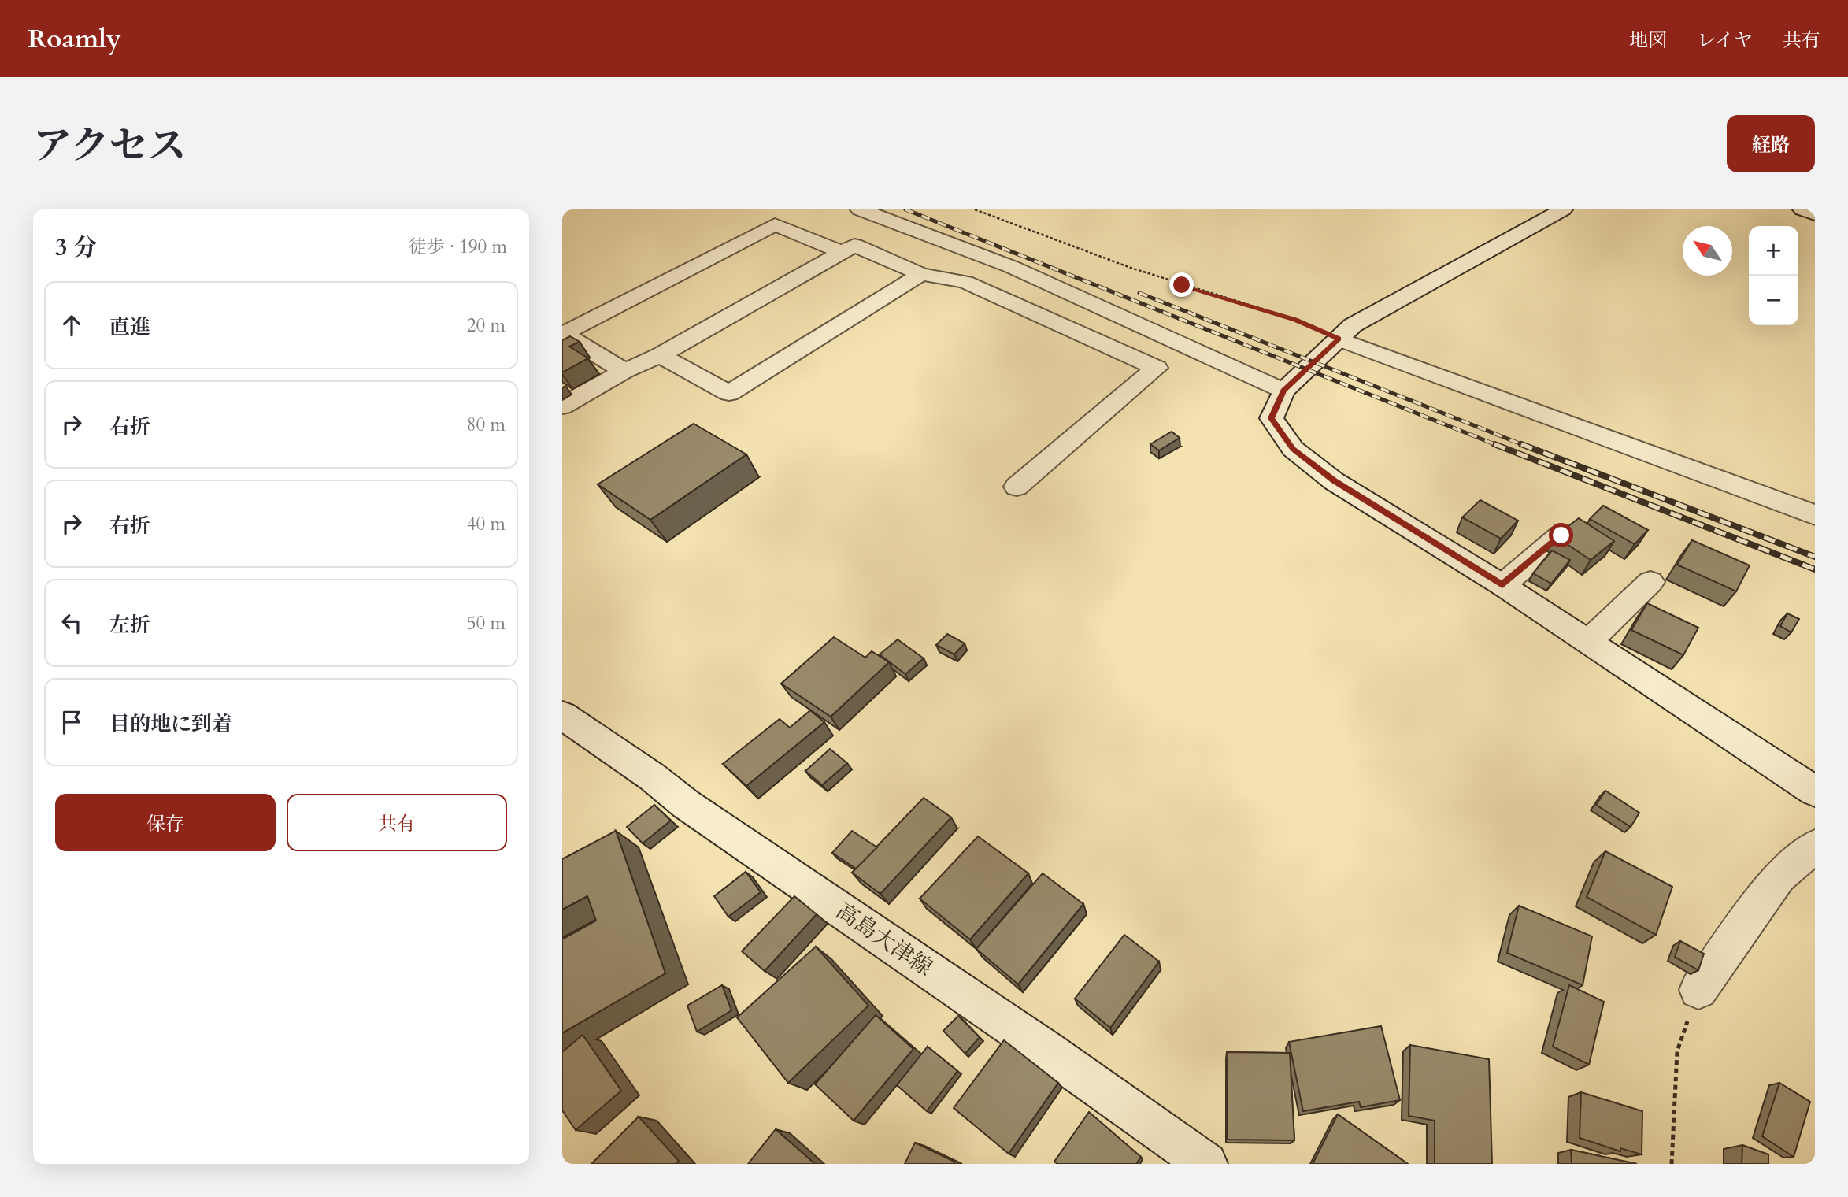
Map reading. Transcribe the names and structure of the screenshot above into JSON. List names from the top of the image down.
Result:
{
  "streets": {
    "street": ["高島大津線"]
  },
  "north": "top left",
  "page": {
    "header": "Roamly",
    "nav": ["地図", "レイヤ", "共有"],
    "title": "アクセス",
    "buttons": [
      "経路",
      ["保存", "共有"]
    ],
    "heading": ["3 分", "徒歩 · 190 m"],
    "map_buttons": ["+", "−"],
    "list": [
      ["直進", "20 m"],
      ["右折", "80 m"],
      ["右折", "40 m"],
      ["左折", "50 m"],
      "目的地に到着"
    ]
  }
}
